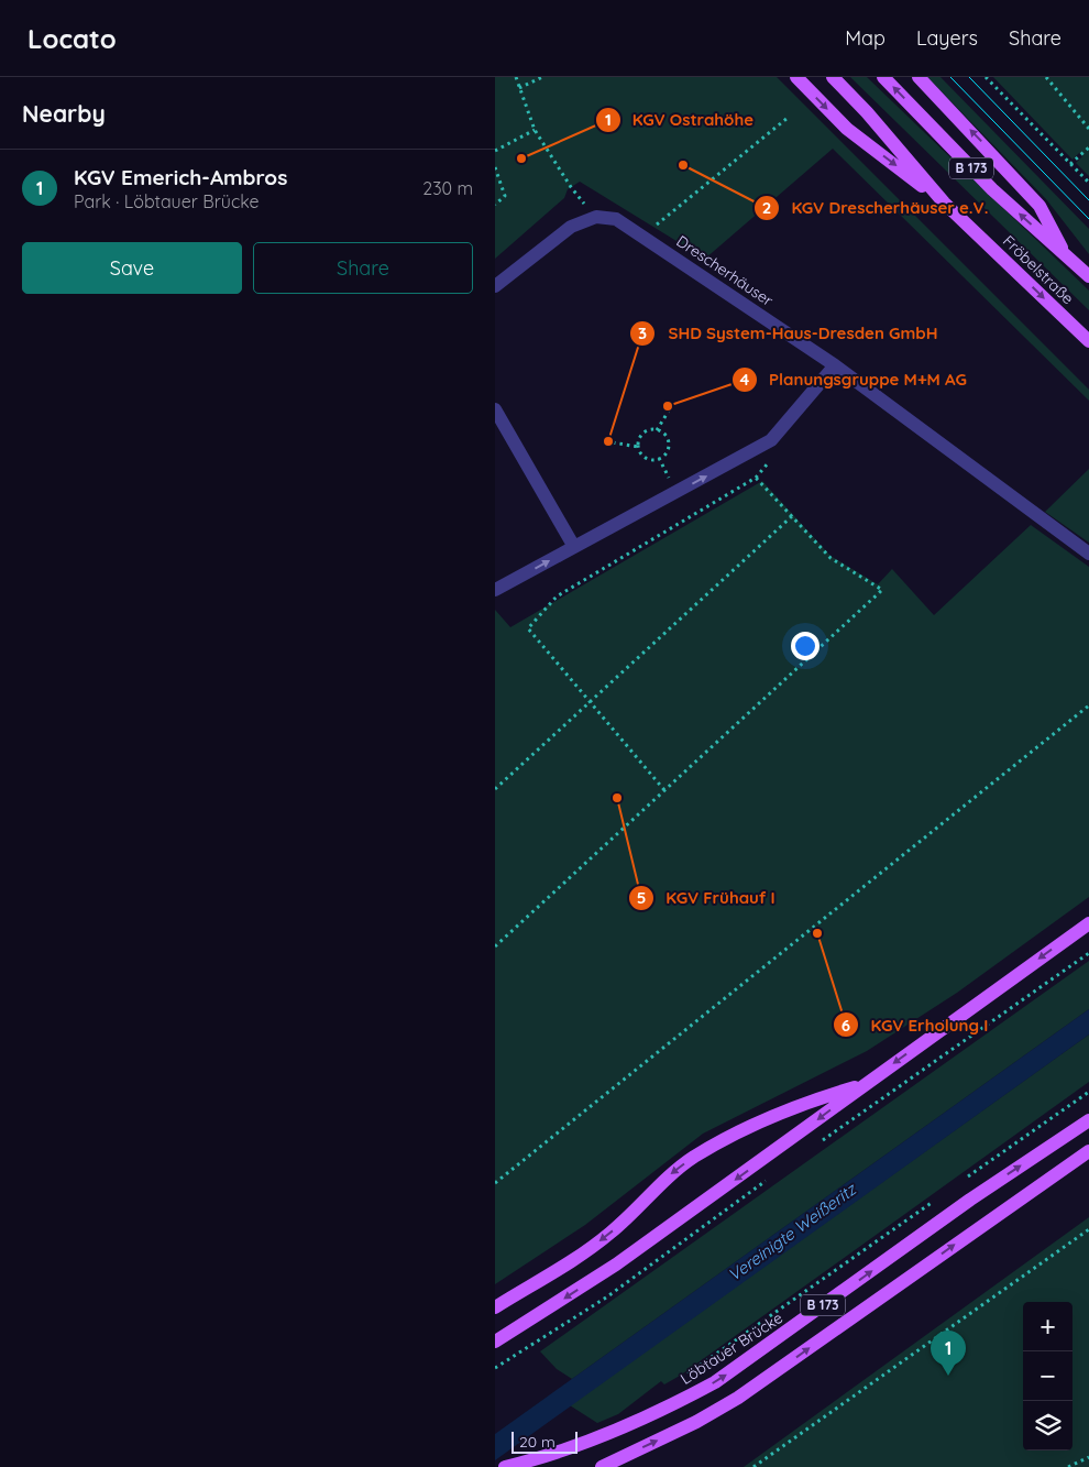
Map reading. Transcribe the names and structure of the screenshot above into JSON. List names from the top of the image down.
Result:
{
  "streets": {
    "main road": ["B 173", "Fröbelstraße", "Löbtauer Brücke"],
    "street": ["Drescherhäuser"]
  },
  "water": ["Vereinigte Weißeritz"],
  "places": [
    "KGV Ostrahöhe",
    "KGV Drescherhäuser e.V.",
    "Planungsgruppe M+M AG",
    "SHD System-Haus-Dresden GmbH",
    "KGV Frühauf I",
    "KGV Erholung I"
  ],
  "scale_bar": "20 m",
  "page": {
    "header": "Locato",
    "nav": ["Map", "Layers", "Share"],
    "heading": "Nearby",
    "list": [
      {
        "mark": "1",
        "name": "KGV Emerich-Ambros",
        "note": "Park · Löbtauer Brücke",
        "value": "230 m"
      }
    ],
    "buttons": ["Save", "Share"],
    "map_buttons": ["+", "−"],
    "pins": "1",
    "scale": "20 m"
  }
}
